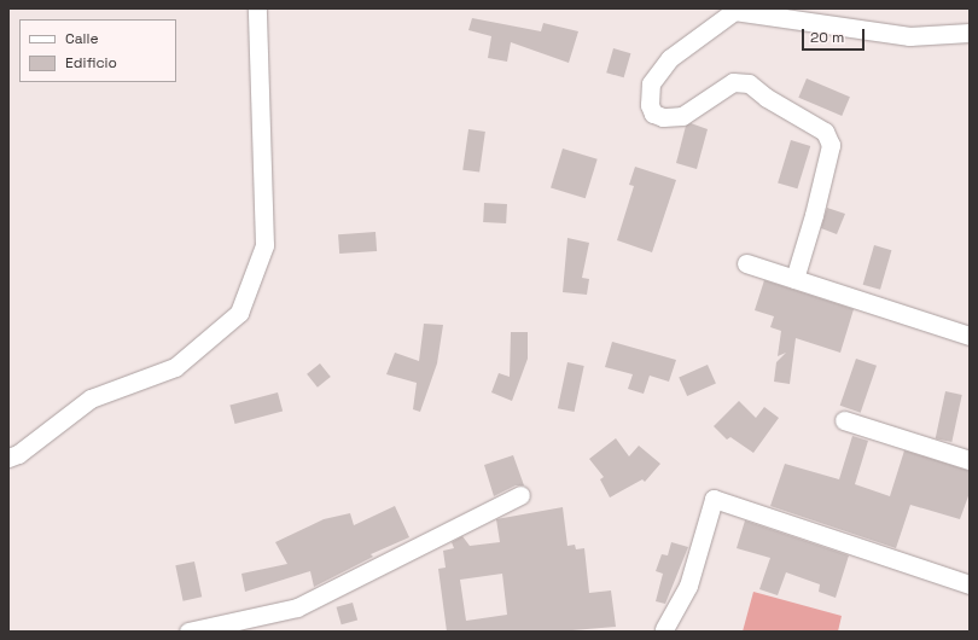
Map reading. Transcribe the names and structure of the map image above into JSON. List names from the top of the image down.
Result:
{
  "legend": ["Calle", "Edificio"],
  "scale_bar": "20 m"
}
